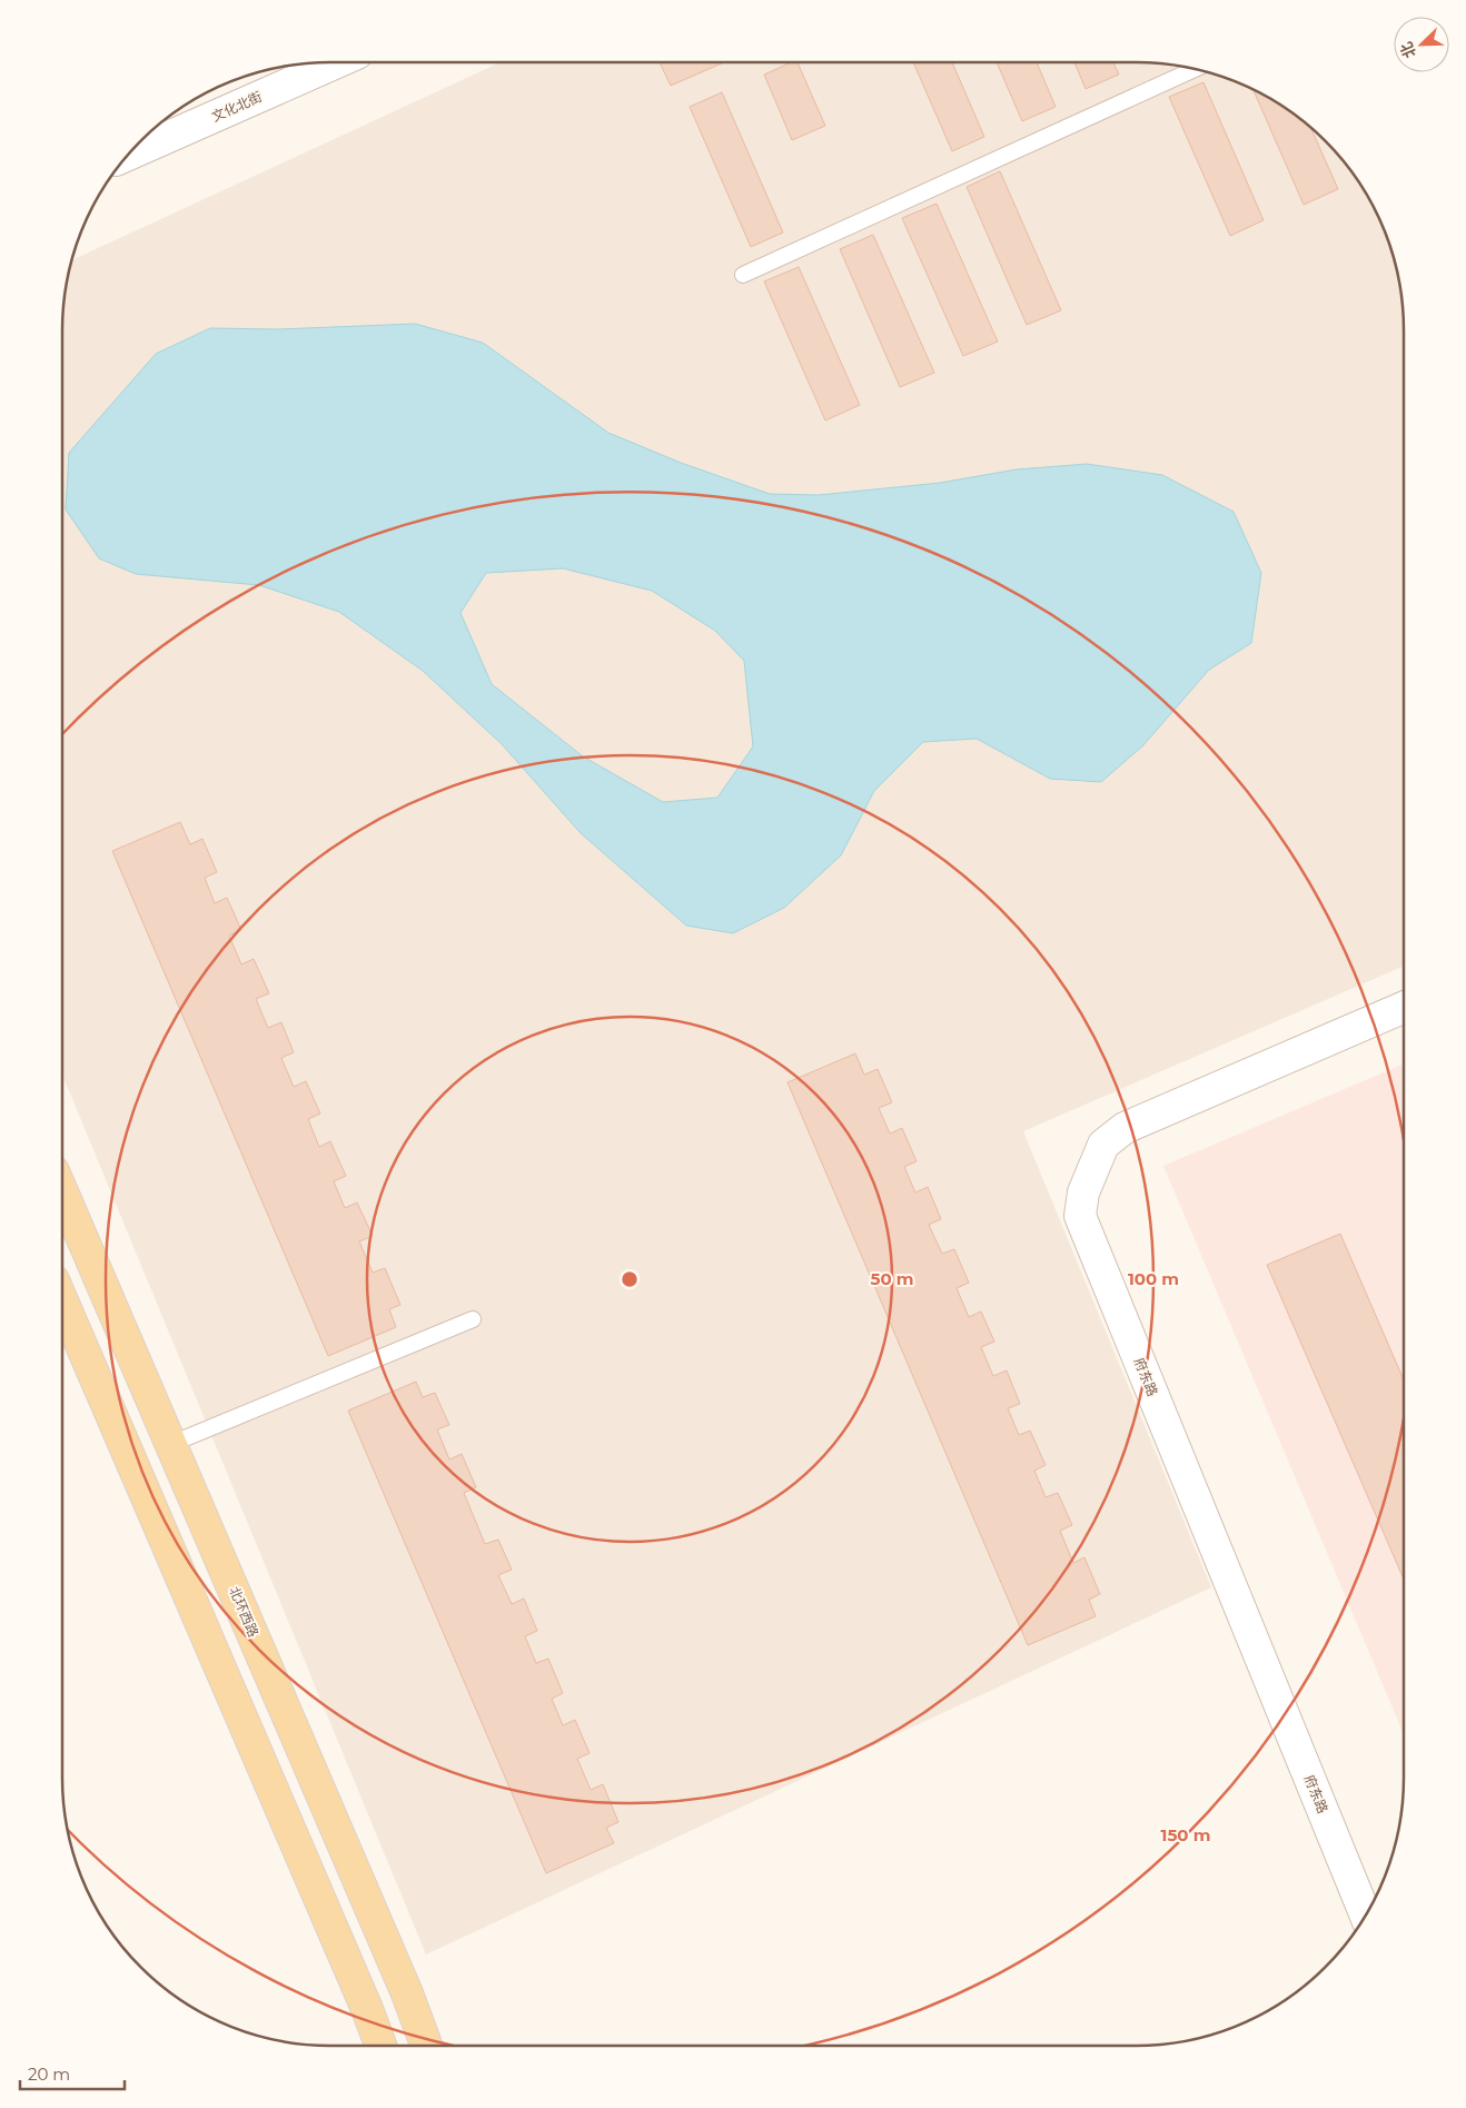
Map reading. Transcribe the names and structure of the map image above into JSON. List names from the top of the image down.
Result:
{
  "streets": {
    "main road": ["北环西路"],
    "street": ["文化北街", "府东路"]
  },
  "scale_bar": "20 m",
  "north": "bottom left",
  "rings": ["50 m", "100 m", "150 m"]
}
